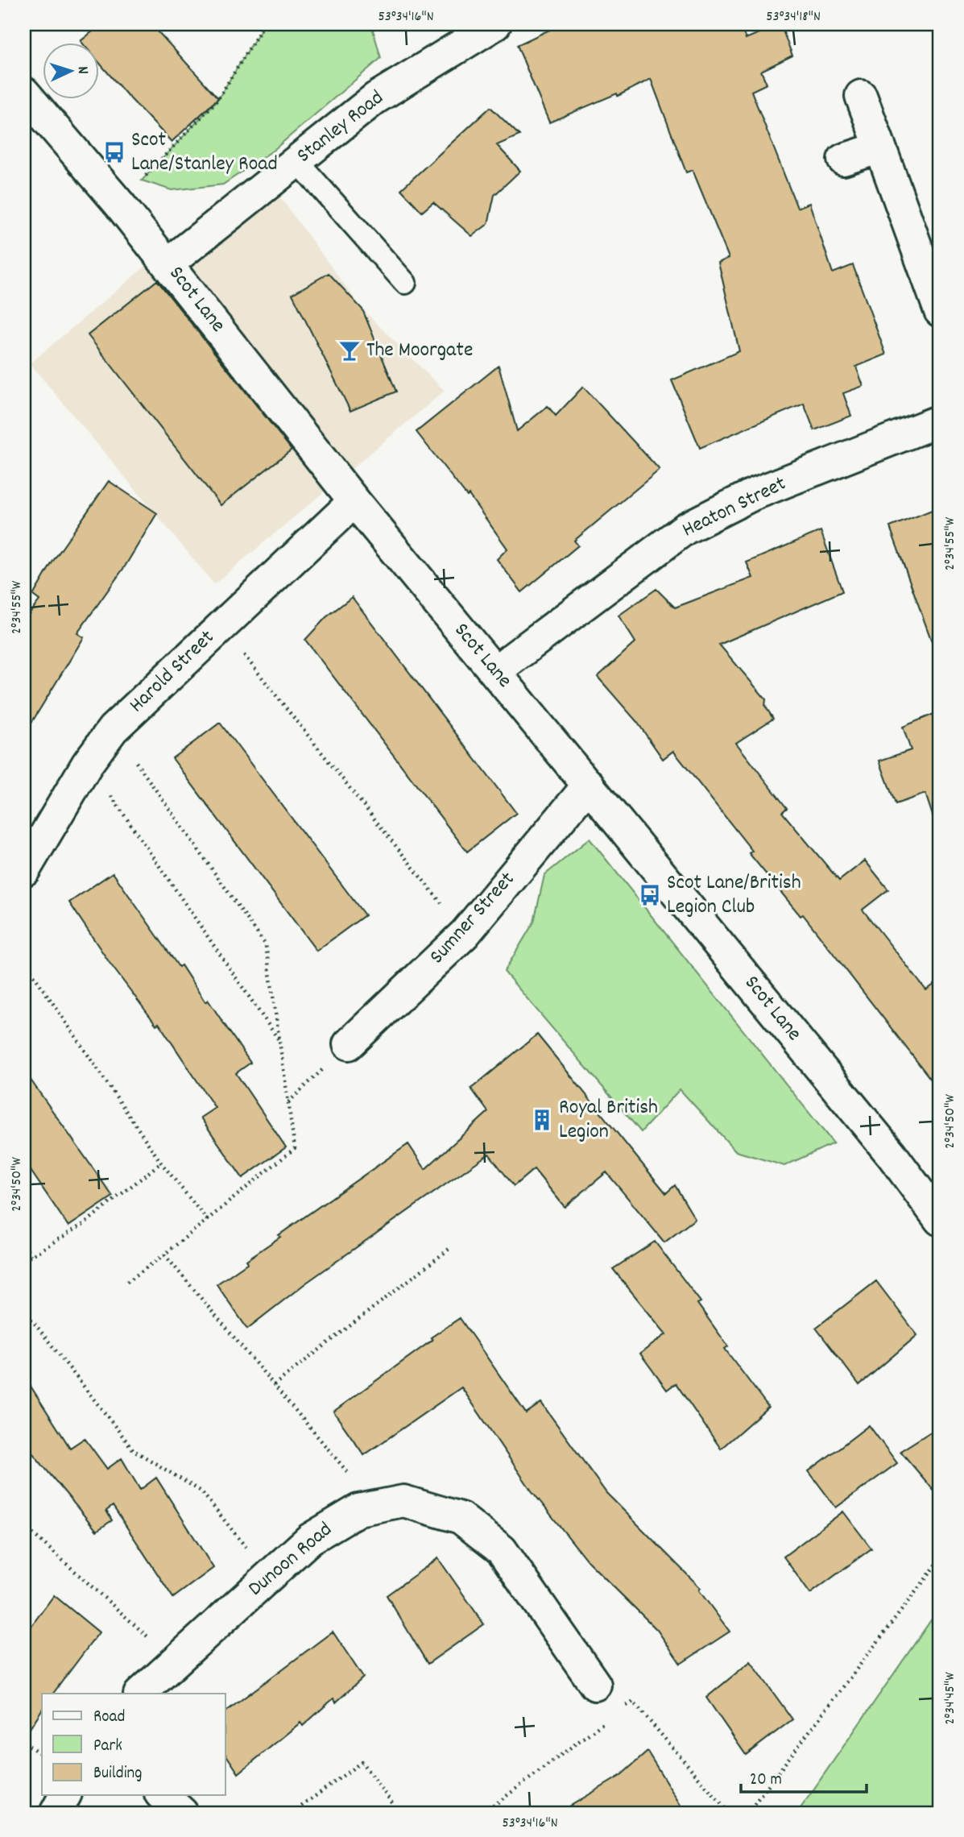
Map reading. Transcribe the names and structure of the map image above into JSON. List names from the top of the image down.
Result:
{
  "streets": {
    "street": [
      "Stanley Road",
      "Scot Lane",
      "Heaton Street",
      "Harold Street",
      "Sumner Street",
      "Dunoon Road"
    ]
  },
  "crossings": [
    ["Stanley Road", "Scot Lane"],
    ["Scot Lane", "Heaton Street"],
    ["Scot Lane", "Harold Street"],
    ["Scot Lane", "Sumner Street"]
  ],
  "places": {
    "bus stop": ["Scot Lane/Stanley Road", "Scot Lane/British Legion Club"],
    "bar": ["The Moorgate"],
    "building": ["Royal British Legion"]
  },
  "legend": ["Road", "Park", "Building"],
  "scale_bar": "20 m",
  "north": "right",
  "coordinates": [
    "53°34'16\"N",
    "53°34'18\"N",
    "2°34'55\"W",
    "2°34'50\"W",
    "2°34'45\"W"
  ]
}
